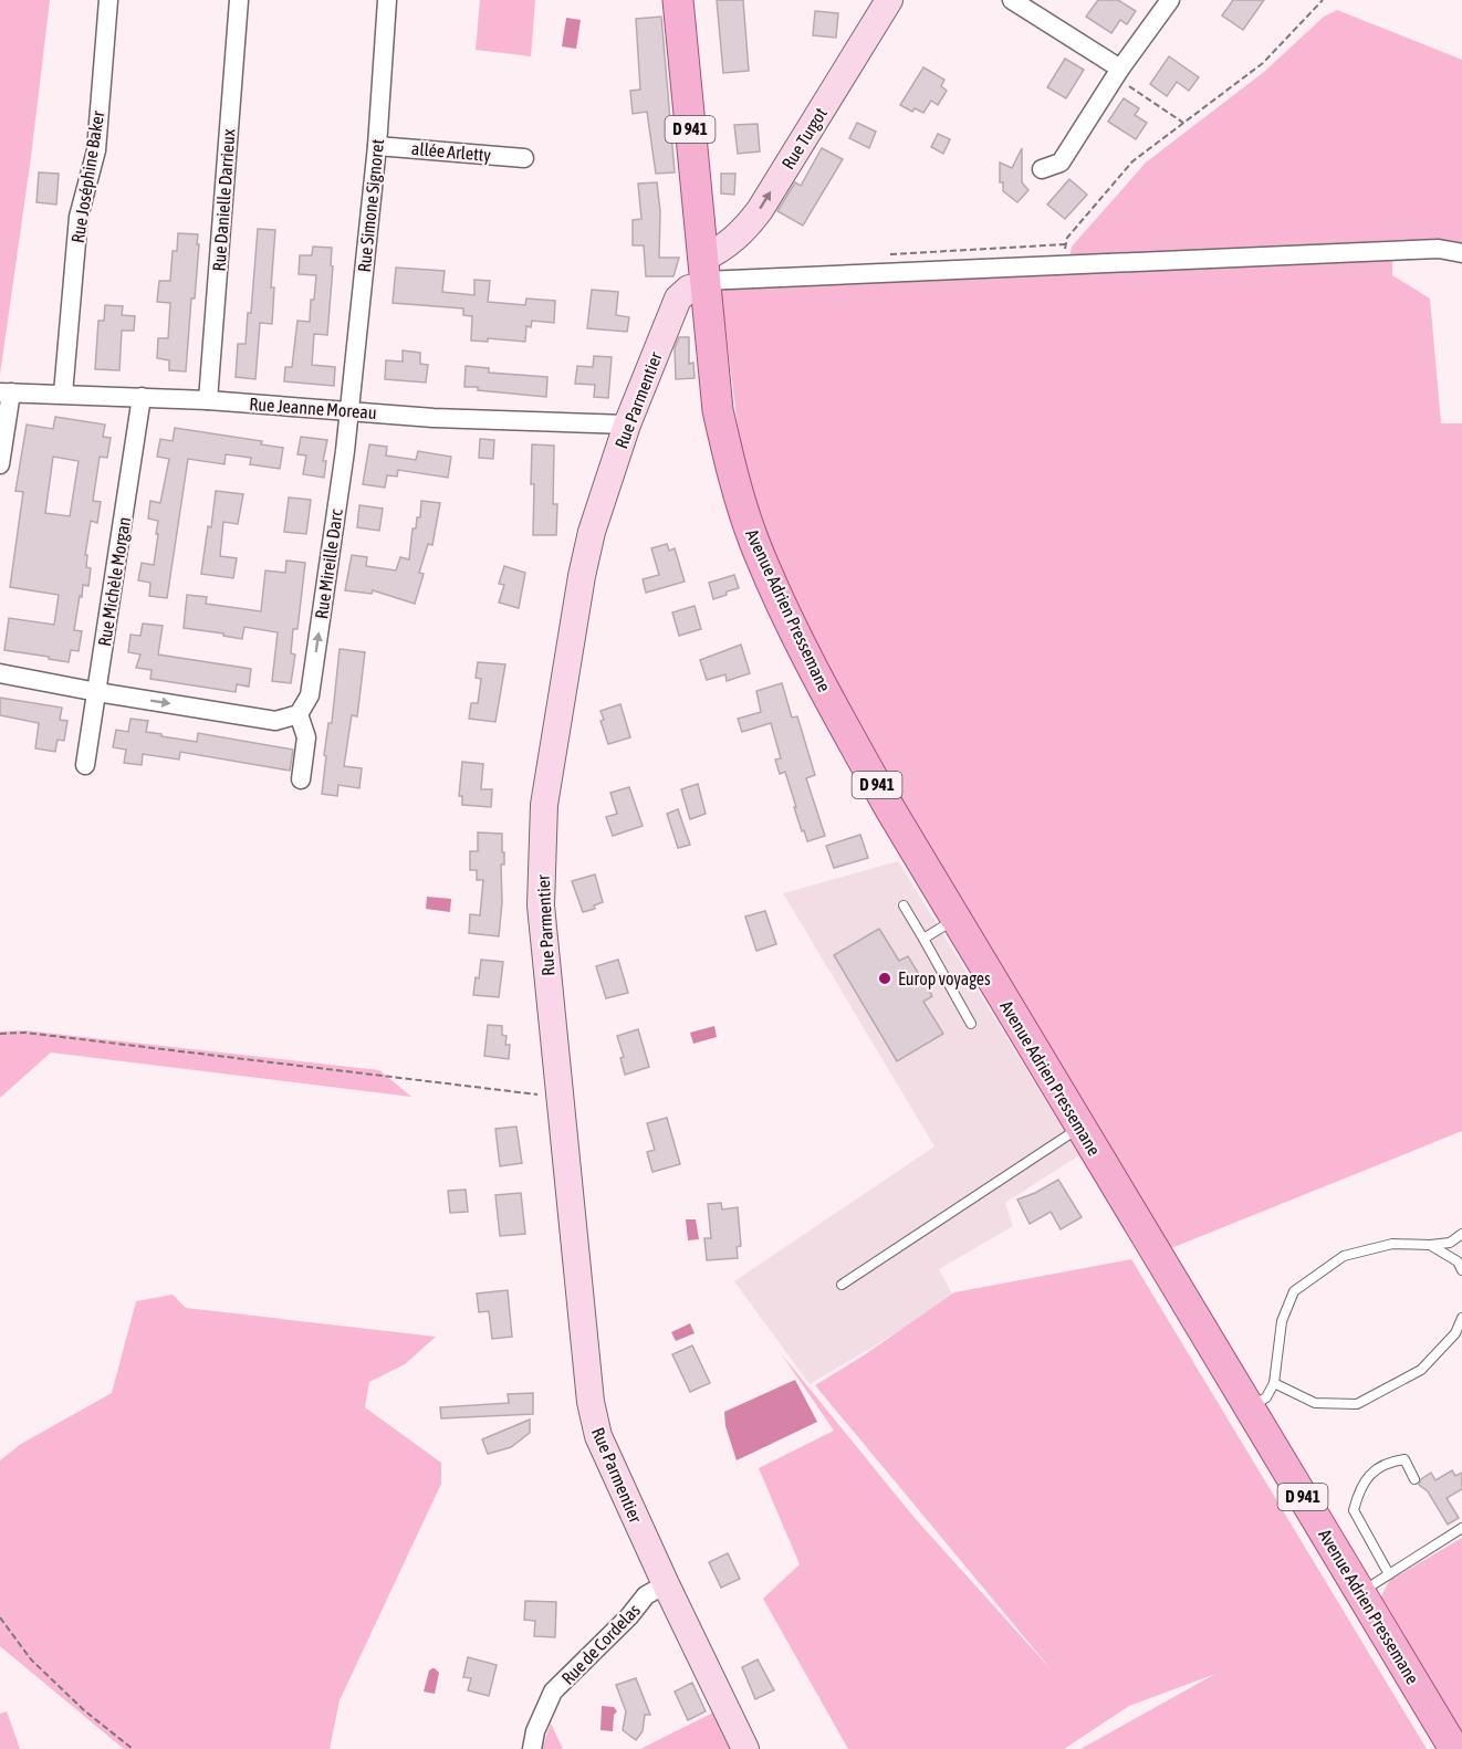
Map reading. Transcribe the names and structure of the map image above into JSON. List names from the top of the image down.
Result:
{
  "streets": {
    "main road": ["D 941", "Avenue Adrien Pressemane"],
    "street": [
      "Rue Turgot",
      "allée Arletty",
      "Rue Joséphine Baker",
      "Rue Danielle Darrieux",
      "Rue Simone Signoret",
      "Rue Parmentier",
      "Rue Jeanne Moreau",
      "Rue Mireille Darc",
      "Rue Michèle Morgan",
      "Rue de Cordelas"
    ]
  },
  "crossings": [
    ["D 941", "Rue Turgot"],
    ["D 941", "Rue Parmentier"],
    ["D 941", "Avenue Adrien Pressemane"],
    ["Rue Turgot", "Rue Parmentier"],
    ["Rue Turgot", "Avenue Adrien Pressemane"],
    ["allée Arletty", "Rue Simone Signoret"],
    ["Rue Joséphine Baker", "Rue Jeanne Moreau"],
    ["Rue Danielle Darrieux", "Rue Jeanne Moreau"],
    ["Rue Simone Signoret", "Rue Jeanne Moreau"],
    ["Rue Simone Signoret", "Rue Mireille Darc"],
    ["Rue Parmentier", "Rue Jeanne Moreau"],
    ["Rue Parmentier", "Avenue Adrien Pressemane"],
    ["Rue Parmentier", "Rue de Cordelas"],
    ["Rue Jeanne Moreau", "Rue Mireille Darc"],
    ["Rue Jeanne Moreau", "Rue Michèle Morgan"]
  ],
  "one_way": ["Rue Turgot", "Rue Mireille Darc"],
  "places": ["Europ voyages"]
}
